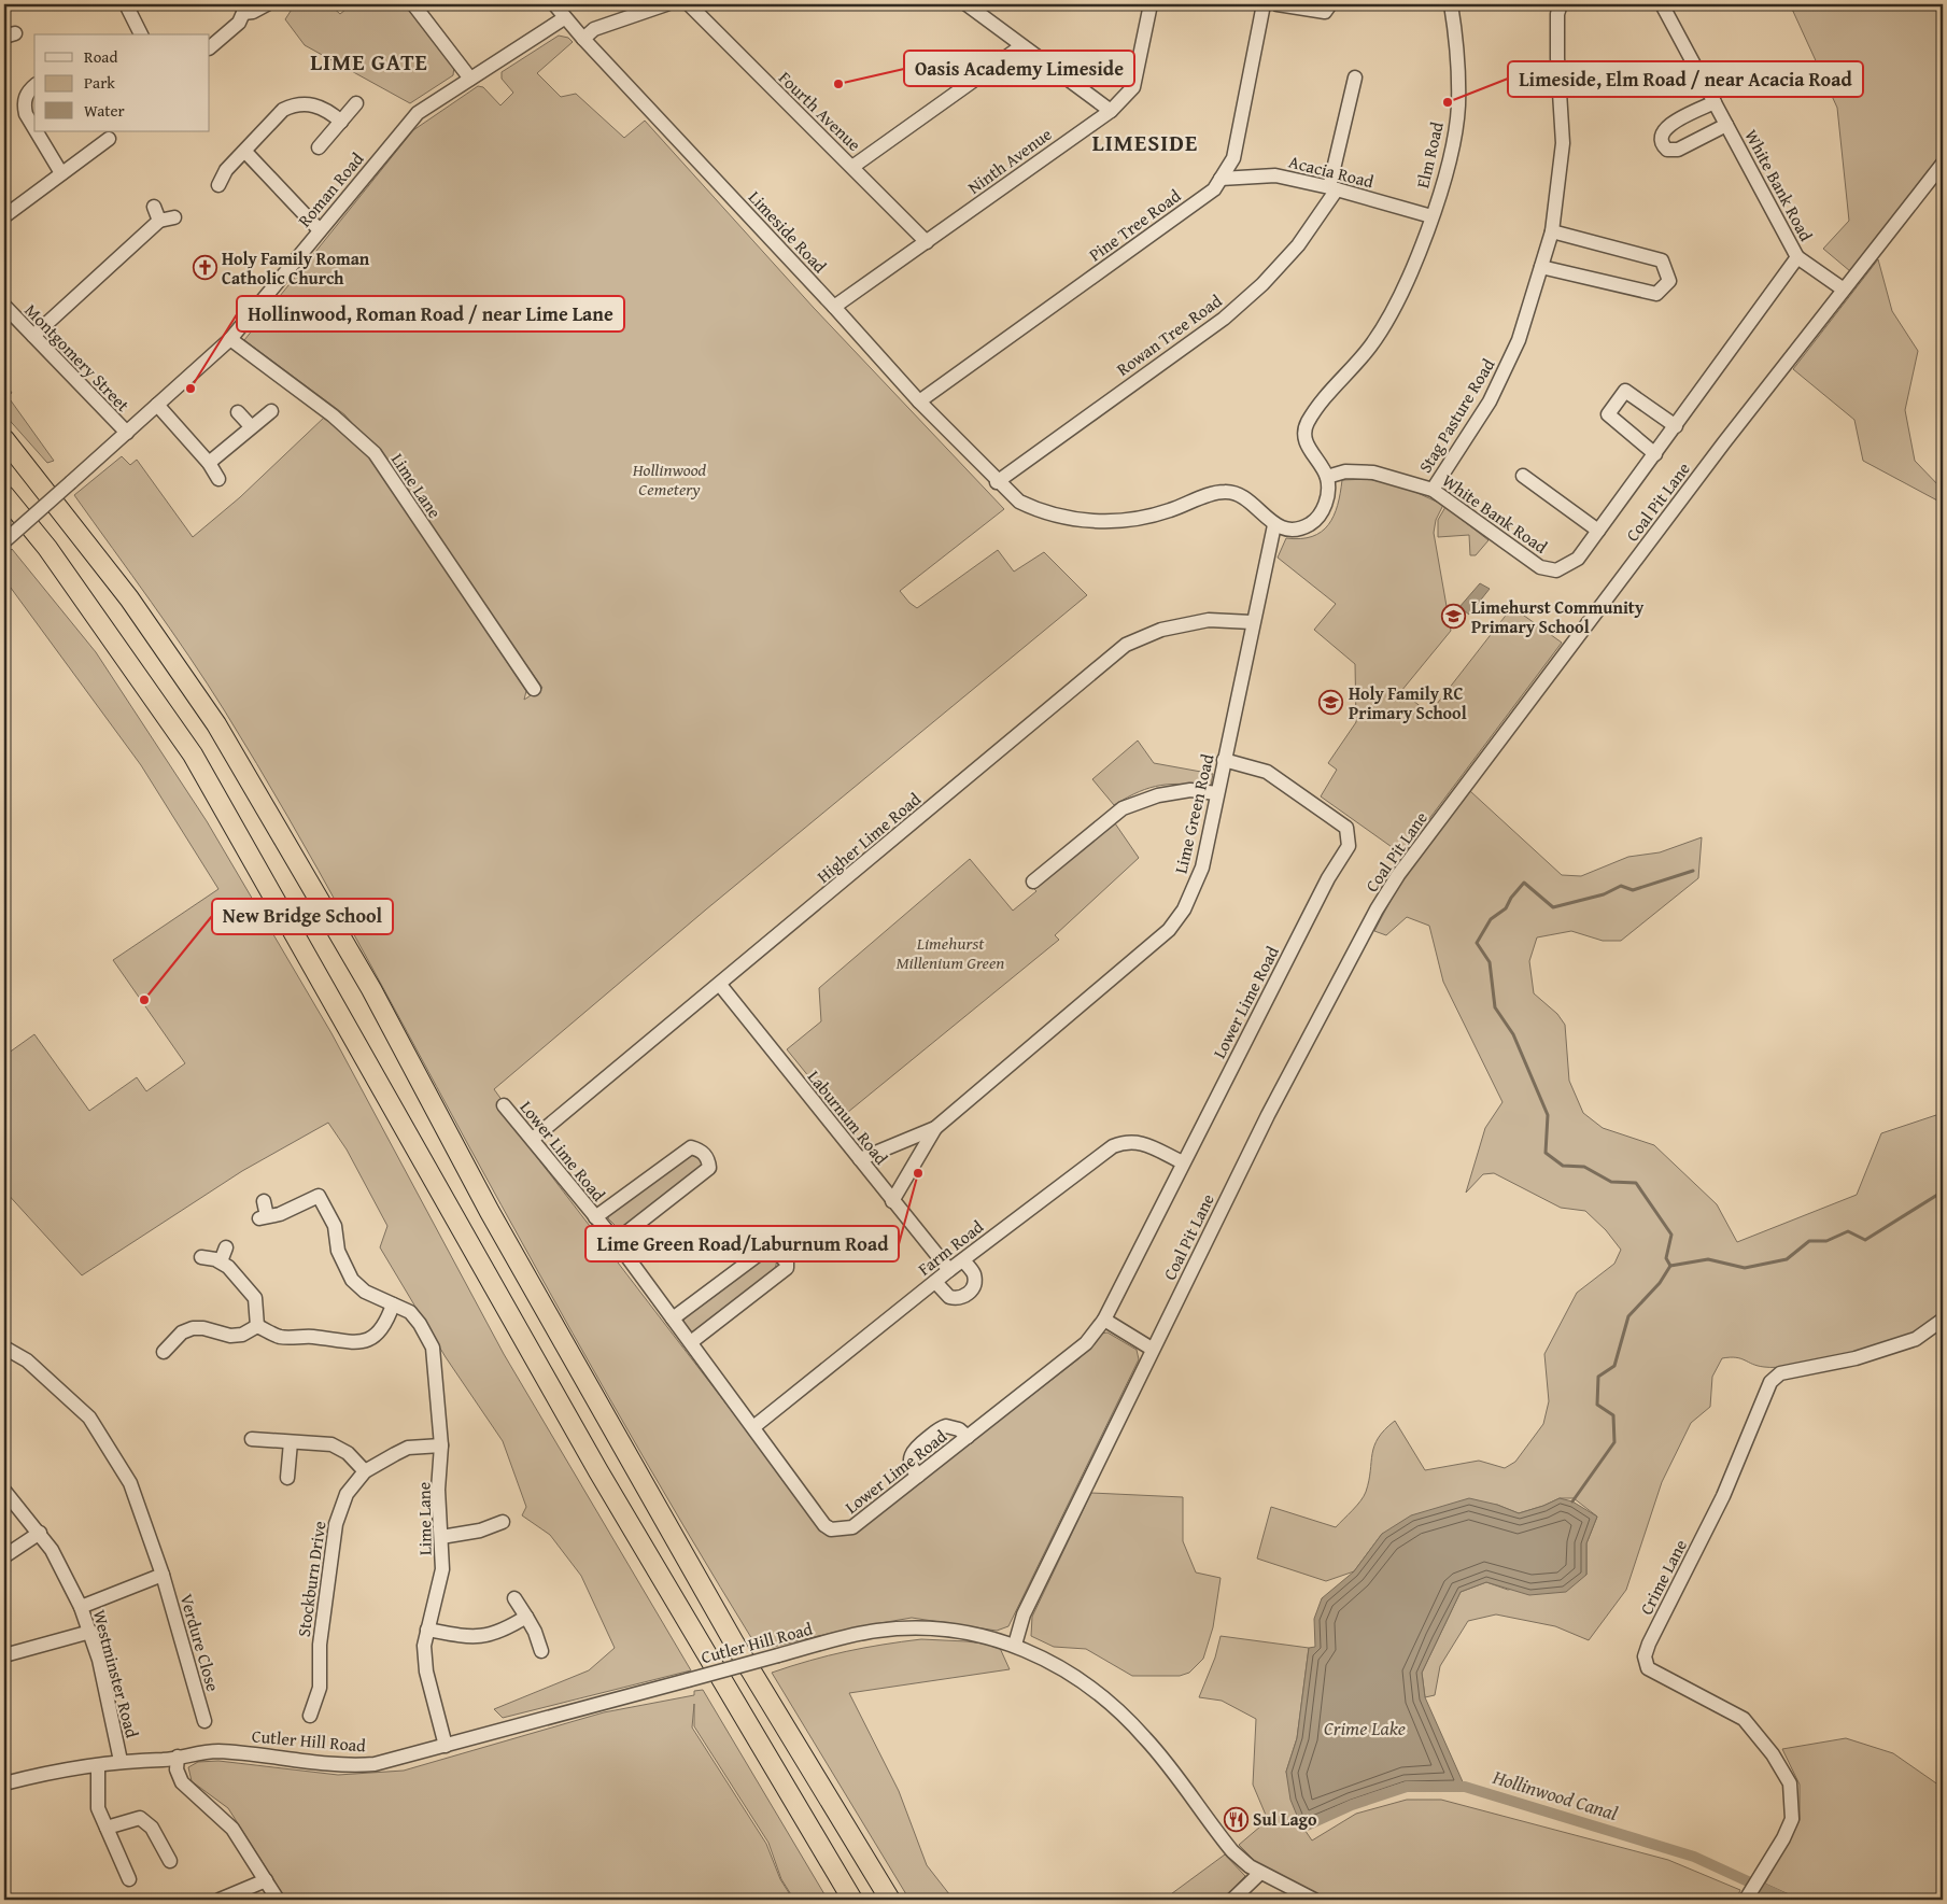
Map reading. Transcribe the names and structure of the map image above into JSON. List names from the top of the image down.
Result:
{
  "streets": {
    "street": [
      "Fourth Avenue",
      "Elm Road",
      "Ninth Avenue",
      "Acacia Road",
      "White Bank Road",
      "Roman Road",
      "Pine Tree Road",
      "Limeside Road",
      "Rowan Tree Road",
      "Montgomery Street",
      "Stag Pasture Road",
      "Lime Lane",
      "Coal Pit Lane",
      "Lime Green Road",
      "Higher Lime Road",
      "Lower Lime Road",
      "Laburnum Road",
      "Farm Road",
      "Crime Lane",
      "Stockburn Drive",
      "Verdure Close",
      "Cutler Hill Road",
      "Westminster Road"
    ]
  },
  "crossings": [
    ["Fourth Avenue", "Ninth Avenue"],
    ["Elm Road", "Acacia Road"],
    ["Elm Road", "White Bank Road"],
    ["Ninth Avenue", "Limeside Road"],
    ["Acacia Road", "Pine Tree Road"],
    ["Acacia Road", "Rowan Tree Road"],
    ["White Bank Road", "Stag Pasture Road"],
    ["Roman Road", "Limeside Road"],
    ["Roman Road", "Montgomery Street"],
    ["Roman Road", "Lime Lane"],
    ["Pine Tree Road", "Limeside Road"],
    ["Limeside Road", "Rowan Tree Road"],
    ["Limeside Road", "Lime Green Road"],
    ["Lime Lane", "Stockburn Drive"],
    ["Lime Lane", "Cutler Hill Road"],
    ["Coal Pit Lane", "Cutler Hill Road"],
    ["Lime Green Road", "Higher Lime Road"],
    ["Lime Green Road", "Lower Lime Road"],
    ["Lime Green Road", "Laburnum Road"],
    ["Higher Lime Road", "Lower Lime Road"],
    ["Higher Lime Road", "Laburnum Road"],
    ["Lower Lime Road", "Farm Road"],
    ["Laburnum Road", "Farm Road"],
    ["Cutler Hill Road", "Westminster Road"]
  ],
  "districts": ["LIME GATE", "LIMESIDE"],
  "water": ["Crime Lake", "Hollinwood Canal"],
  "parks": ["Hollinwood Cemetery", "Limehurst Millenium Green"],
  "places": {
    "other": [
      "Oasis Academy Limeside",
      "Limeside, Elm Road / near Acacia Road",
      "Hollinwood, Roman Road / near Lime Lane",
      "New Bridge School",
      "Lime Green Road/Laburnum Road"
    ],
    "church": ["Holy Family Roman Catholic Church"],
    "school or university": ["Limehurst Community Primary School", "Holy Family RC Primary School"],
    "restaurant": ["Sul Lago"]
  },
  "legend": ["Road", "Park", "Water"]
}
